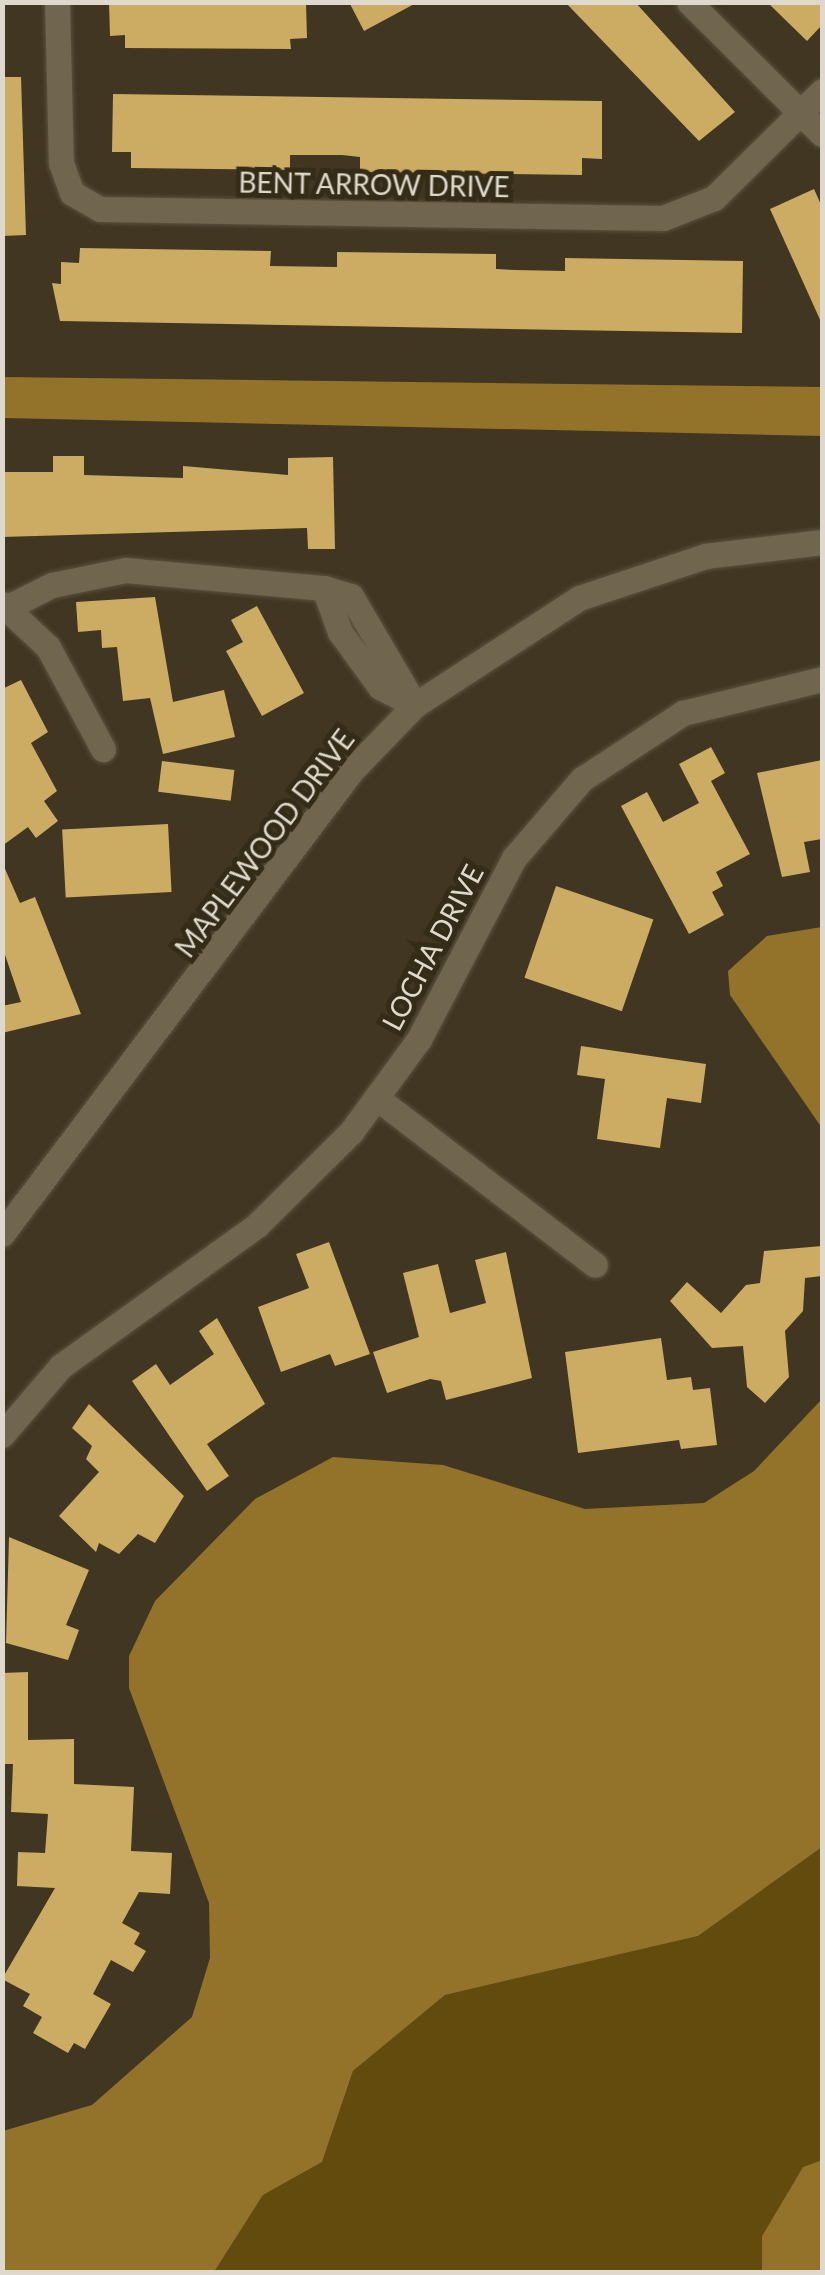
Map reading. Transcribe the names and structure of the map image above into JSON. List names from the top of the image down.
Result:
{
  "streets": {
    "street": ["BENT ARROW DRIVE", "MAPLEWOOD DRIVE", "LOCHA DRIVE"]
  }
}
